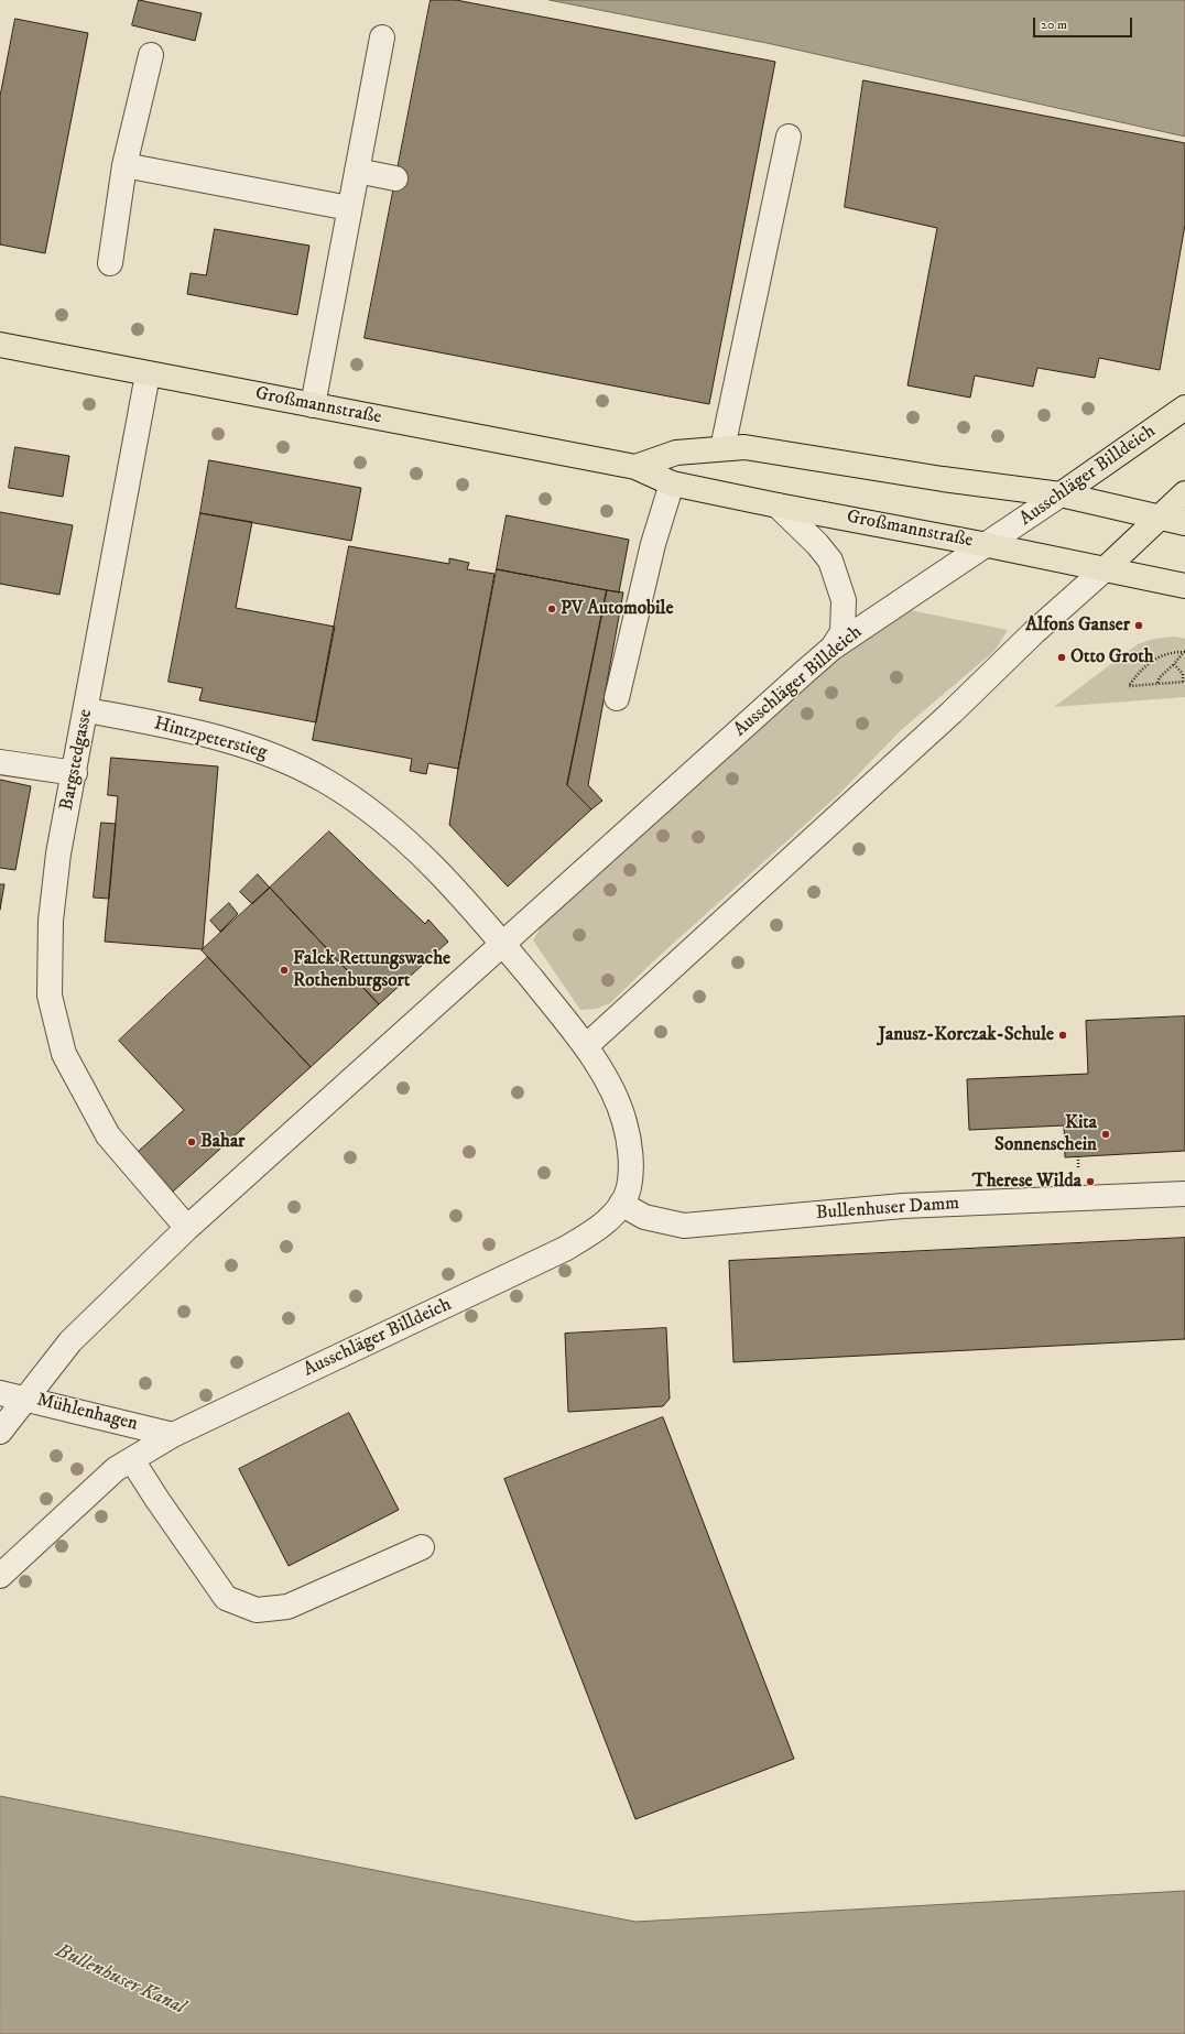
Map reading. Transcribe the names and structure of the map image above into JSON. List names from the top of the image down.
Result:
{
  "streets": {
    "main road": ["Großmannstraße", "Ausschläger Billdeich"],
    "street": [
      "Hintzpeterstieg",
      "Bargstedgasse",
      "Bullenhuser Damm",
      "Mühlenhagen"
    ]
  },
  "crossings": [
    ["Großmannstraße", "Ausschläger Billdeich"],
    ["Großmannstraße", "Bargstedgasse"],
    ["Ausschläger Billdeich", "Hintzpeterstieg"],
    ["Ausschläger Billdeich", "Bargstedgasse"],
    ["Ausschläger Billdeich", "Bullenhuser Damm"],
    ["Ausschläger Billdeich", "Mühlenhagen"],
    ["Hintzpeterstieg", "Bargstedgasse"]
  ],
  "water": ["Bullenhuser Kanal"],
  "places": [
    "PV Automobile",
    "Alfons Ganser",
    "Otto Groth",
    "Falck Rettungswache Rothenburgsort",
    "Janusz-Korczak-Schule",
    "Kita Sonnenschein",
    "Bahar",
    "Therese Wilda"
  ],
  "scale_bar": "20 m"
}
